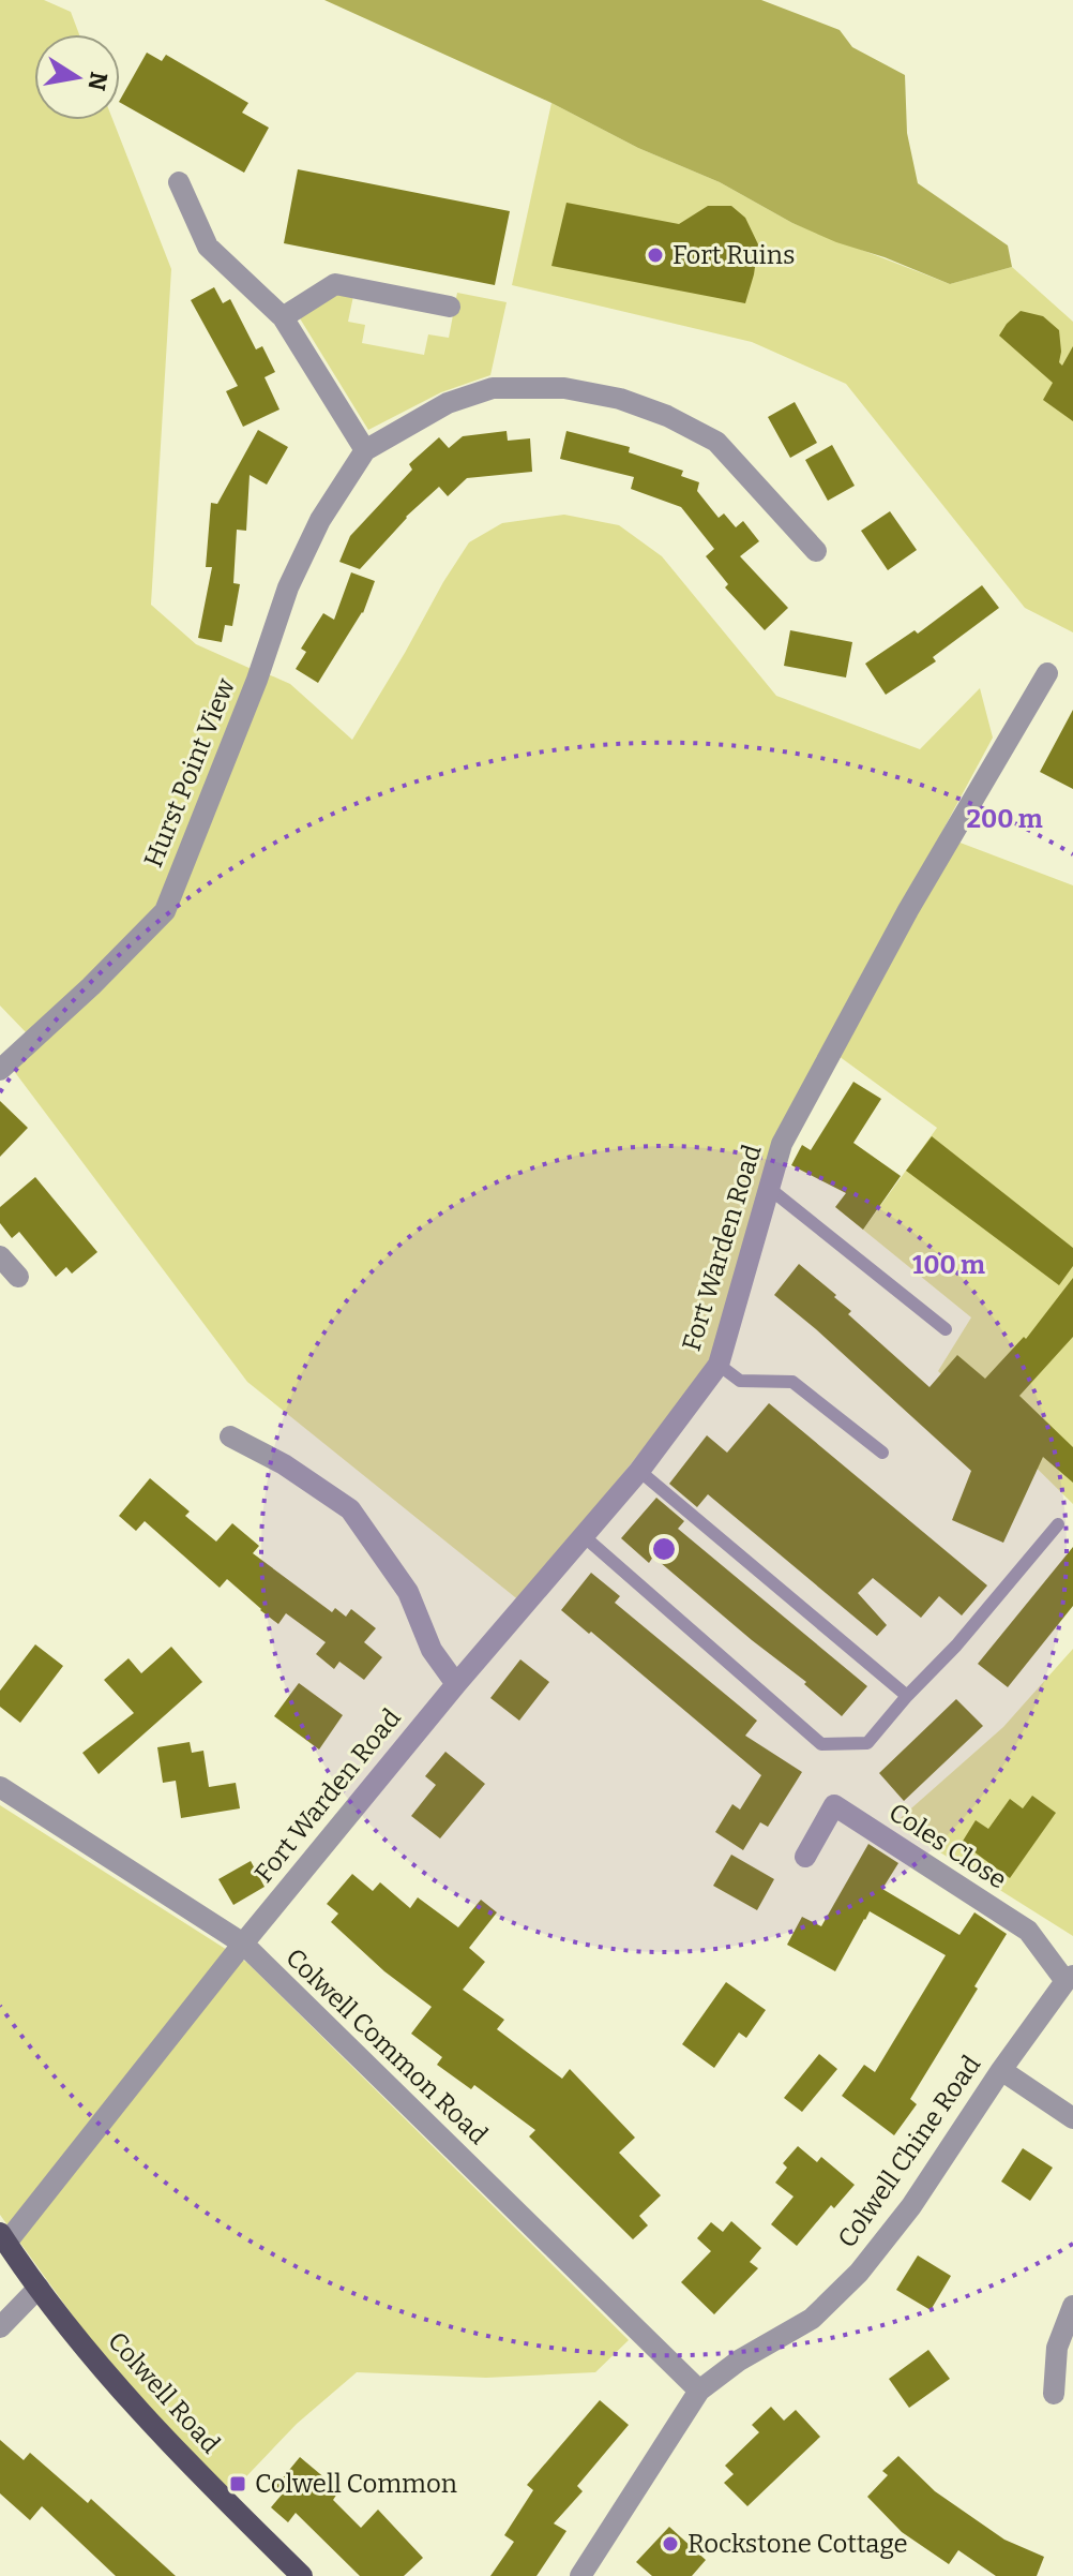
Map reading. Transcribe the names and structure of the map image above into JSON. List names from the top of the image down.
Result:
{
  "streets": {
    "main road": ["Colwell Road"],
    "street": [
      "Hurst Point View",
      "Fort Warden Road",
      "Coles Close",
      "Colwell Common Road",
      "Colwell Chine Road"
    ]
  },
  "crossings": [
    ["Fort Warden Road", "Colwell Common Road"],
    ["Fort Warden Road", "Colwell Road"],
    ["Coles Close", "Colwell Chine Road"],
    ["Colwell Common Road", "Colwell Chine Road"]
  ],
  "places": {
    "other": ["Fort Ruins", "Rockstone Cottage"],
    "transit": ["Colwell Common"]
  },
  "north": "right",
  "rings": ["200 m", "100 m"]
}
